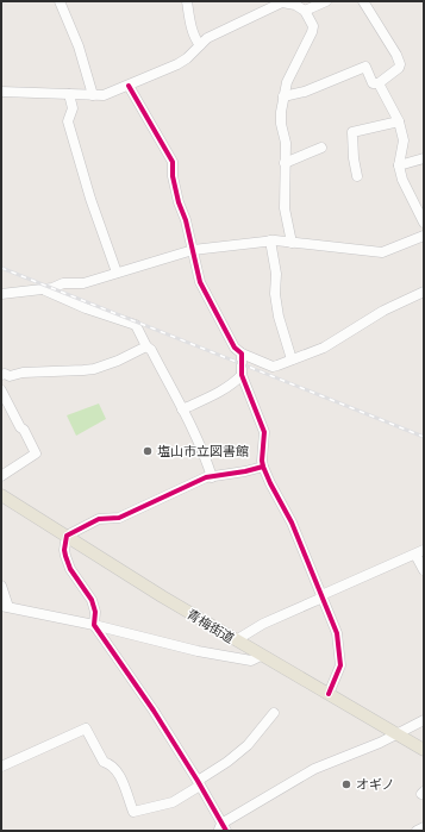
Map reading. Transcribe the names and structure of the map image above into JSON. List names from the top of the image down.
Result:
{
  "streets": {
    "main road": ["青梅街道"]
  },
  "places": ["塩山市立図書館", "オギノ"]
}
